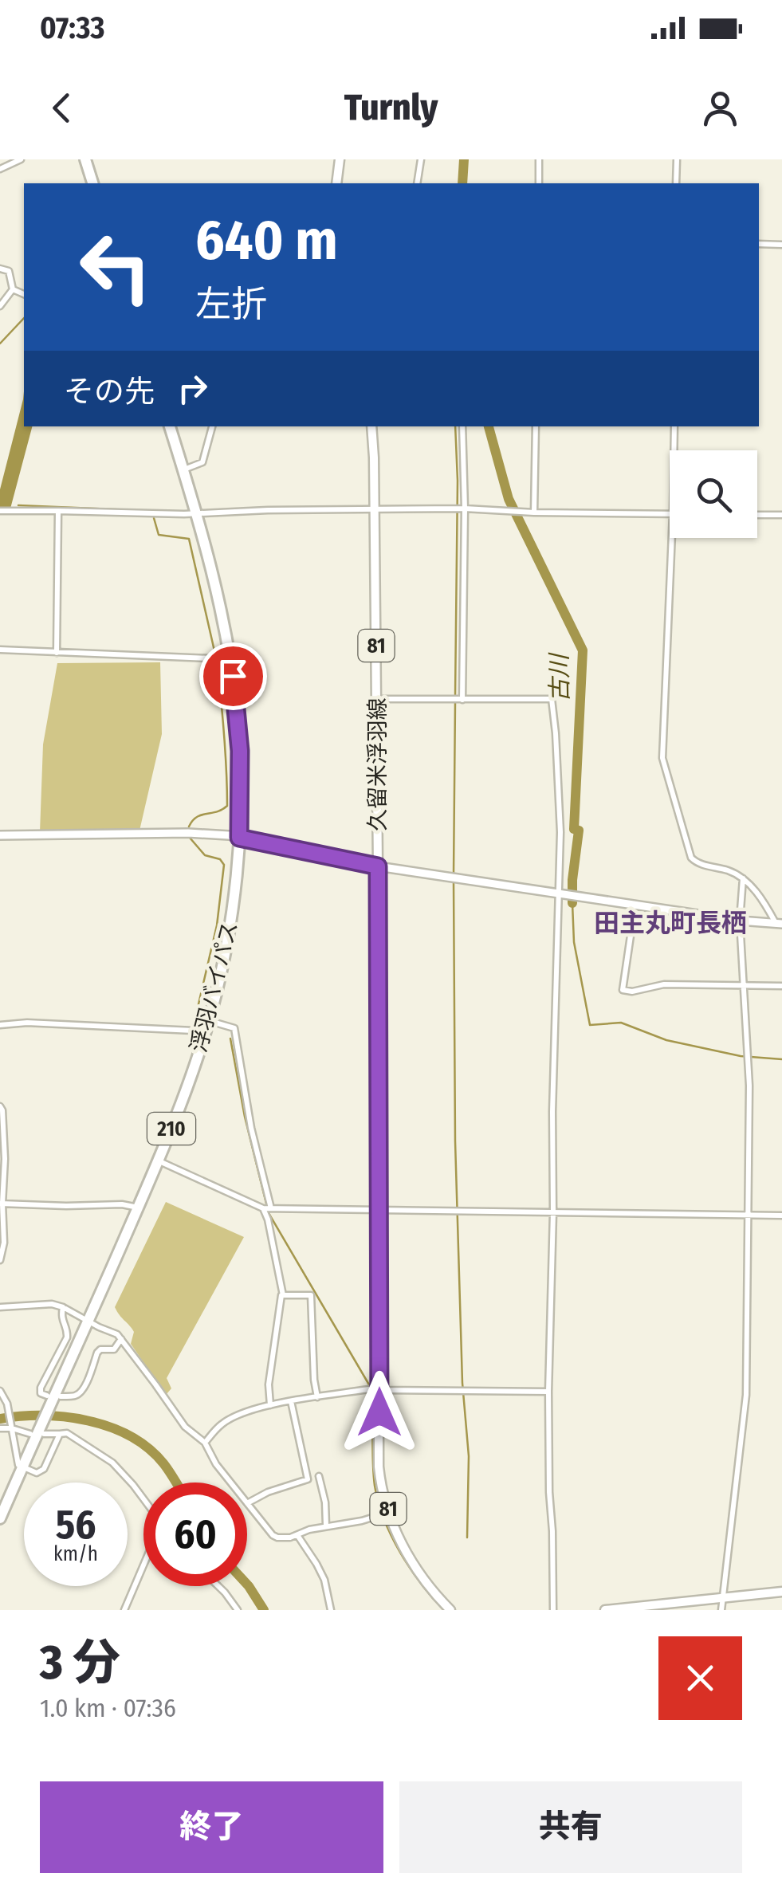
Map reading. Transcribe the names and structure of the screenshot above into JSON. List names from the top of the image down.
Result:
{
  "streets": {
    "highway": ["浮羽バイパス", "210"],
    "main road": ["81", "久留米浮羽線"]
  },
  "districts": ["田主丸町長栖"],
  "water": ["古川"],
  "page": {
    "status": "07:33",
    "header": "Turnly",
    "turn": ["640 m", "左折"],
    "then": "その先",
    "speed": "56 km/h",
    "limit": "60",
    "heading": ["3 分", "1.0 km · 07:36"],
    "buttons": ["終了", "共有"]
  }
}
